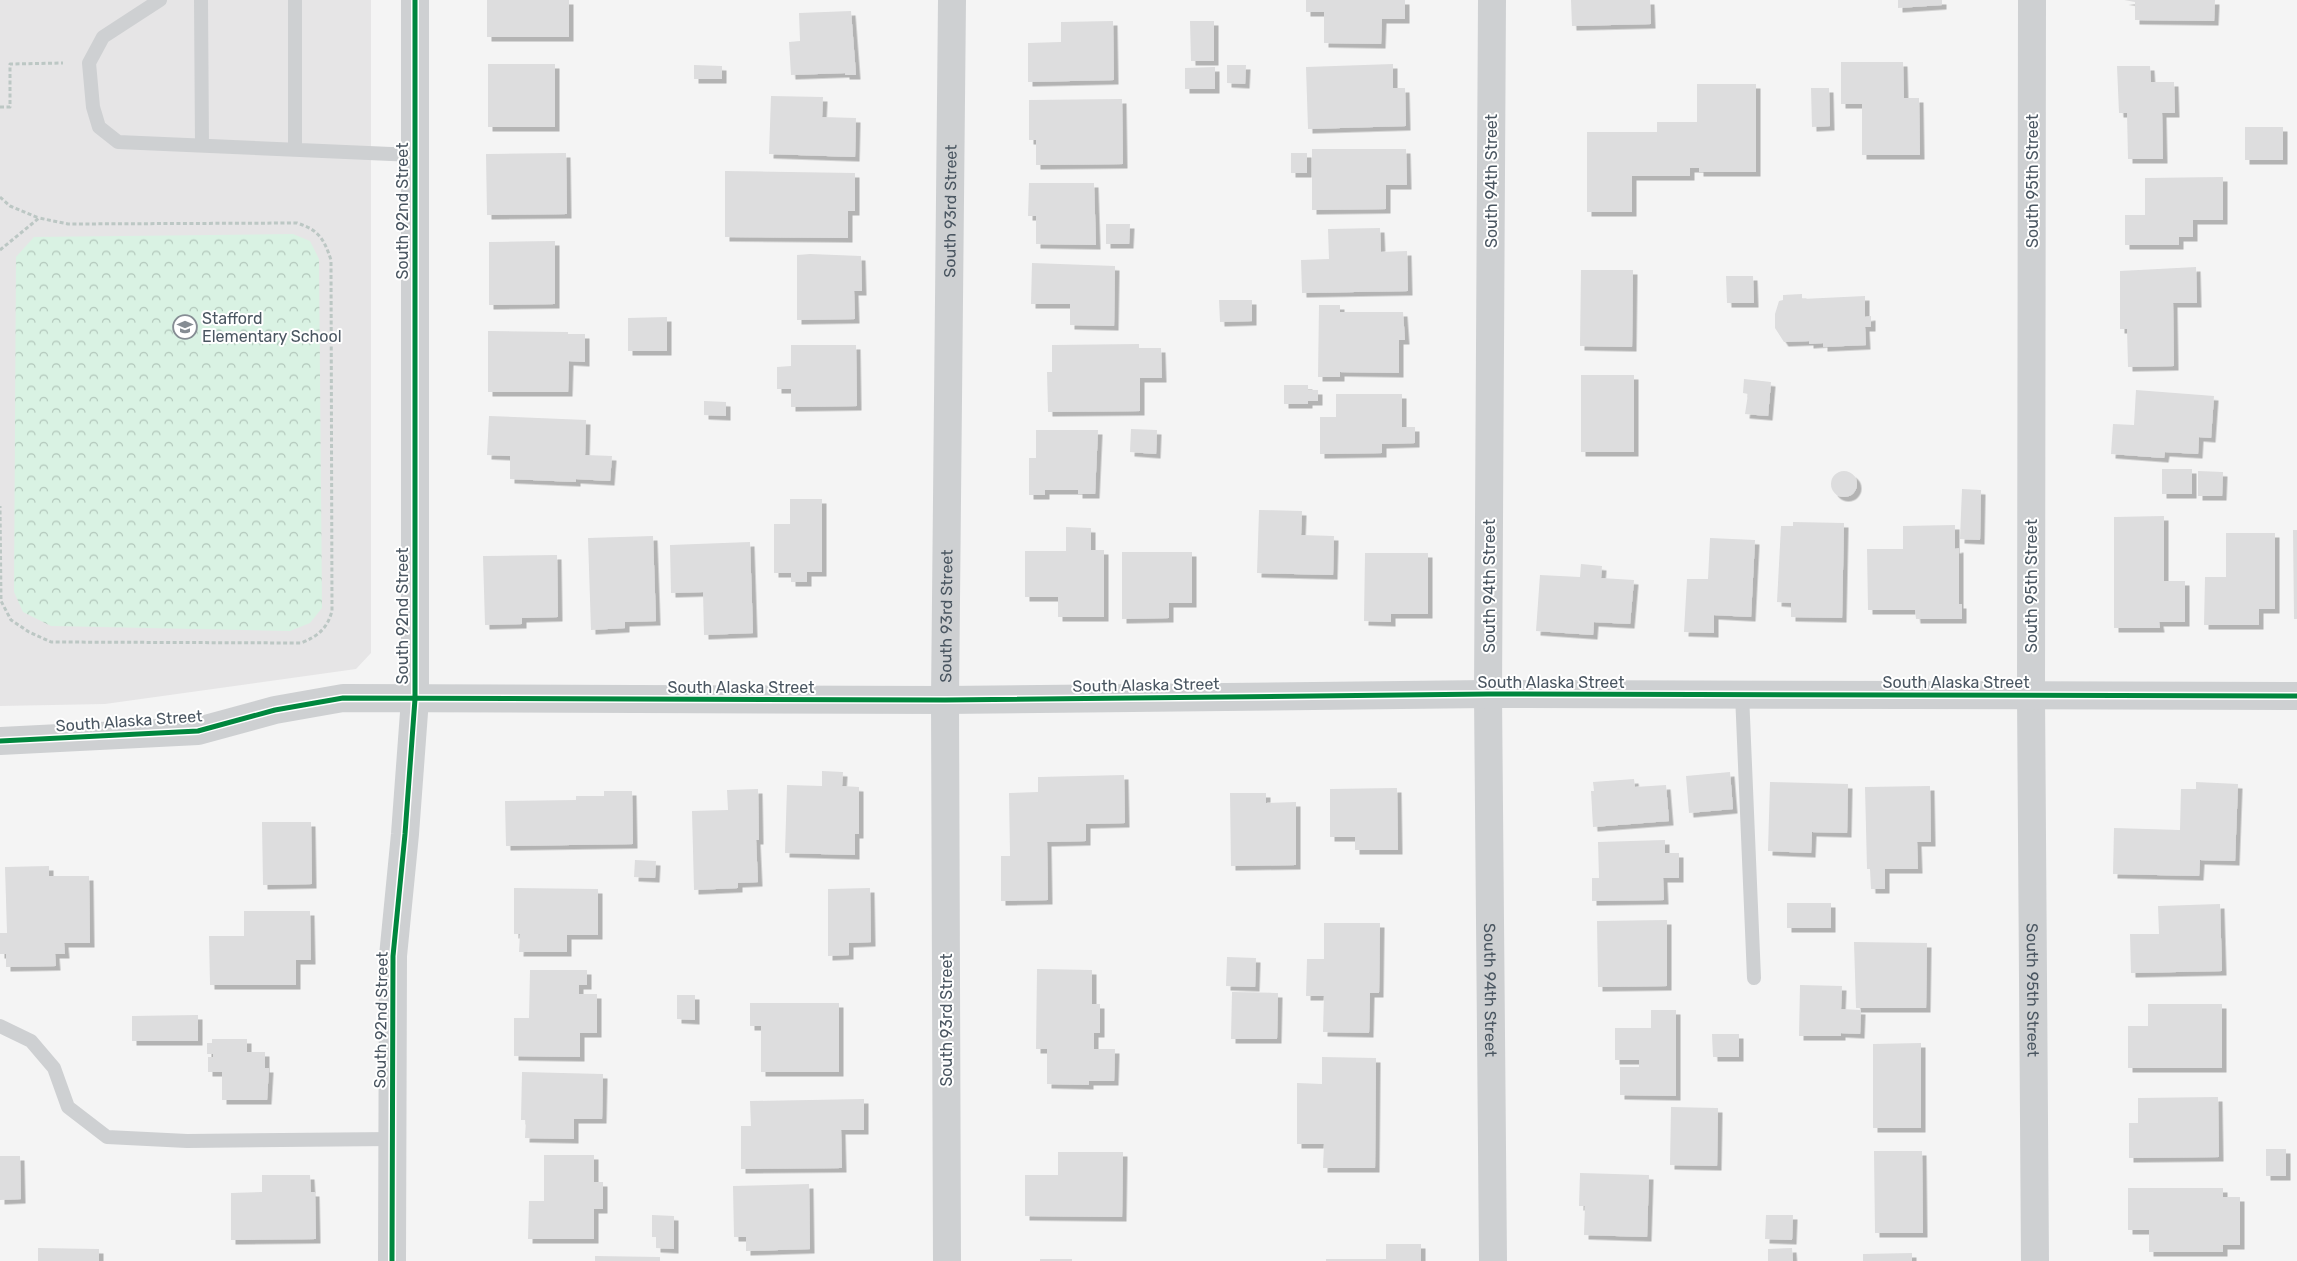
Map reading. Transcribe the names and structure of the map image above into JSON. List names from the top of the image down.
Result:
{
  "streets": {
    "street": [
      "South 94th Street",
      "South 95th Street",
      "South 92nd Street",
      "South 93rd Street",
      "South Alaska Street"
    ]
  },
  "crossings": [
    ["South 94th Street", "South Alaska Street"],
    ["South 95th Street", "South Alaska Street"],
    ["South 92nd Street", "South Alaska Street"],
    ["South 93rd Street", "South Alaska Street"]
  ],
  "places": {
    "school or university": ["Stafford Elementary School"]
  }
}
